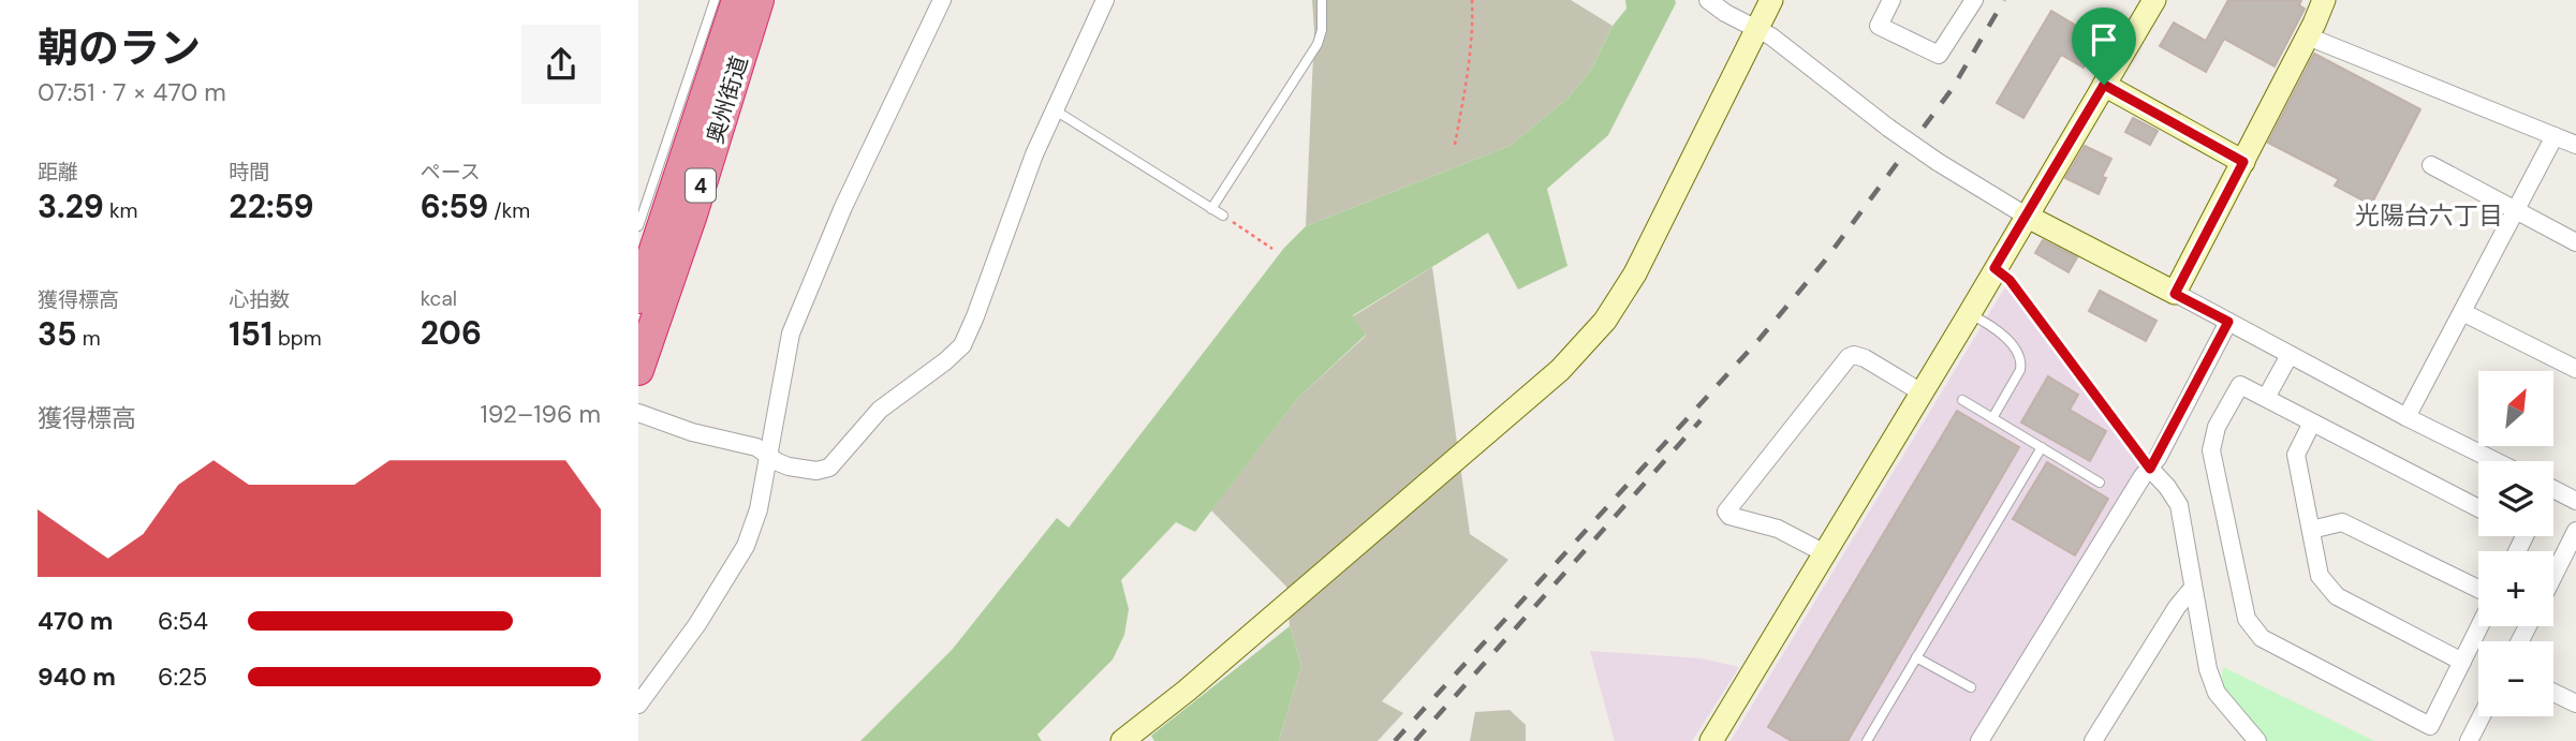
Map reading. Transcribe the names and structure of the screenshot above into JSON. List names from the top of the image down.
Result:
{
  "streets": {
    "highway": ["奥州街道", "4"]
  },
  "districts": ["光陽台六丁目"],
  "north": "top right",
  "page": {
    "heading": ["朝のラン", "07:51 · 7 × 470 m"],
    "stats": [
      ["距離", "3.29 km"],
      ["時間", "22:59"],
      ["ペース", "6:59 /km"],
      ["獲得標高", "35 m"],
      ["心拍数", "151 bpm"],
      ["kcal", "206"]
    ],
    "map_buttons": ["+", "−"],
    "chart": ["獲得標高", "192–196 m"],
    "list": [
      {
        "name": "470 m",
        "note": "6:54"
      },
      {
        "name": "940 m",
        "note": "6:25"
      }
    ]
  }
}
